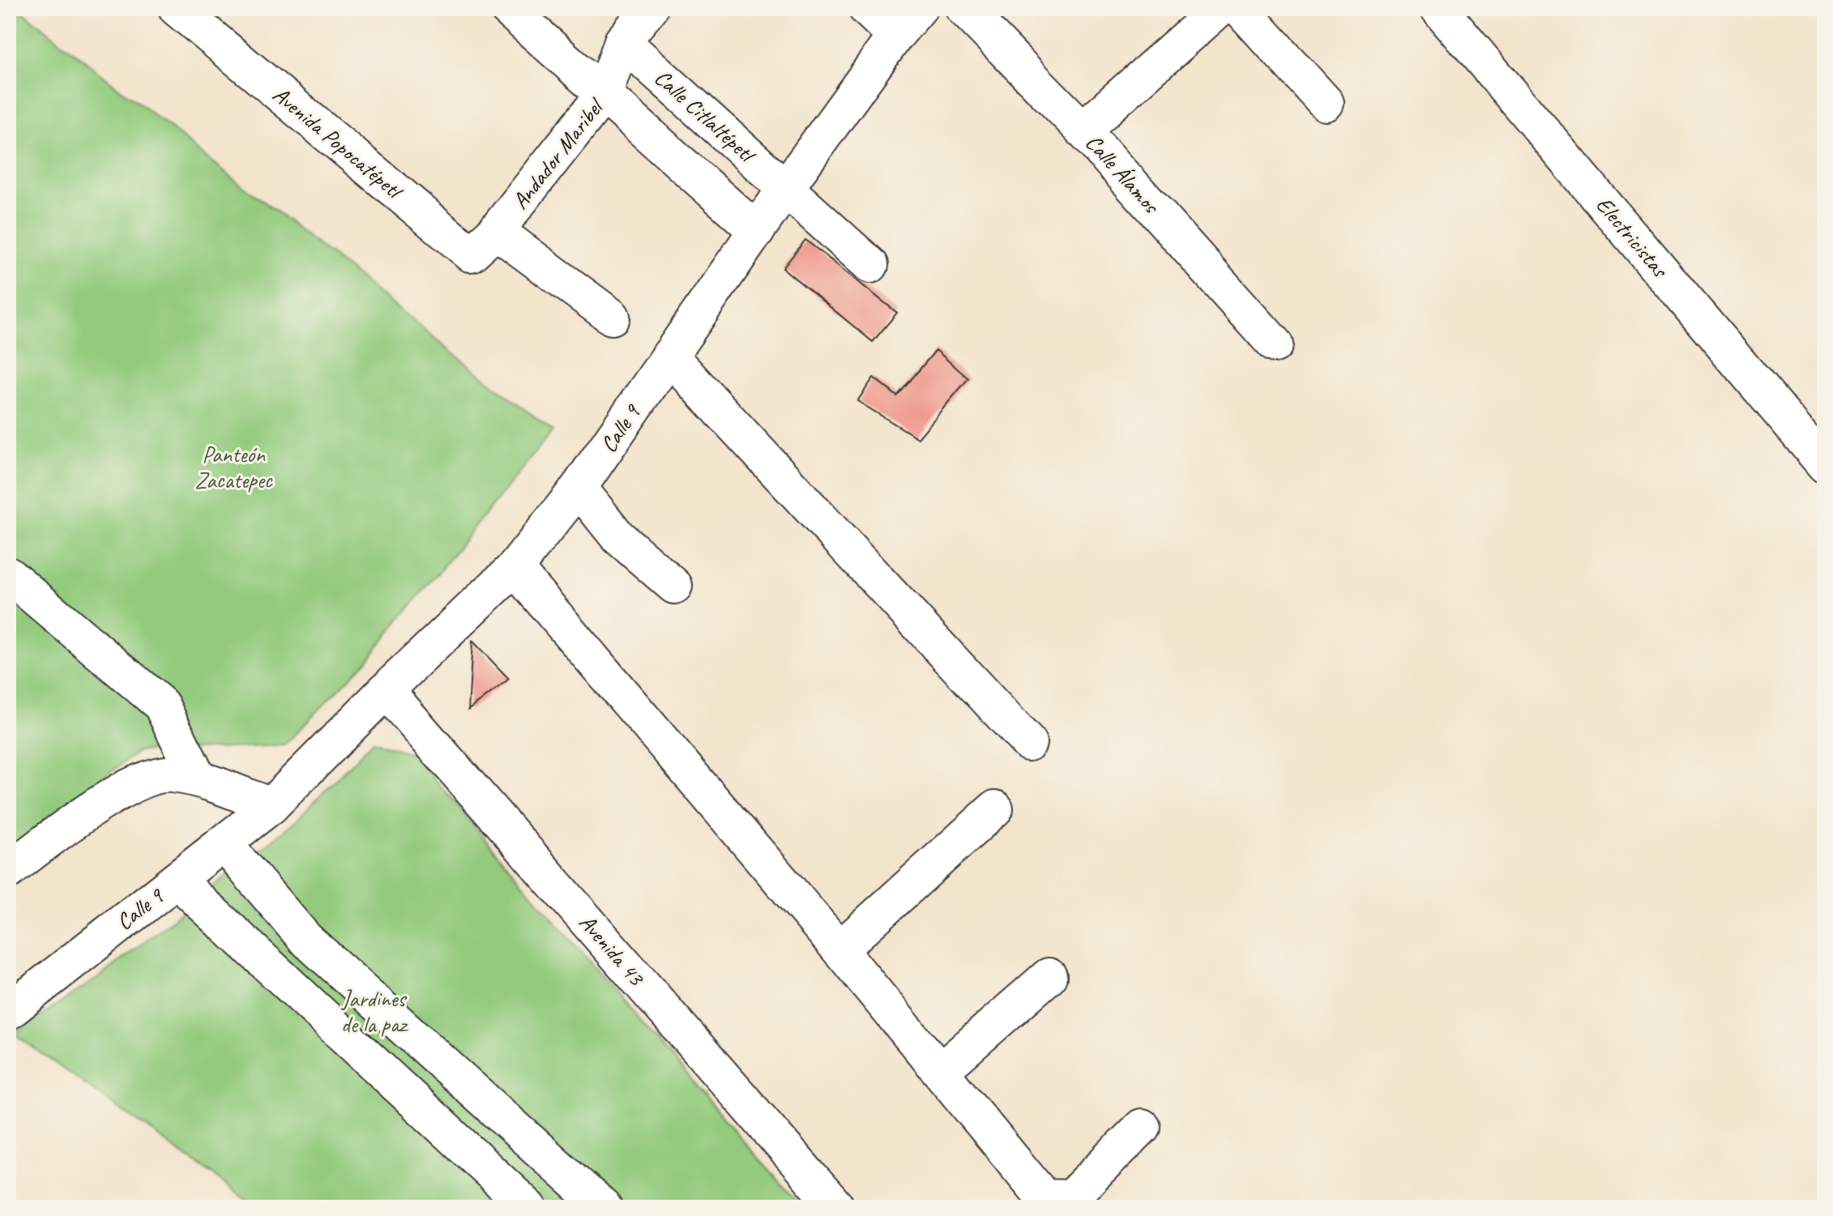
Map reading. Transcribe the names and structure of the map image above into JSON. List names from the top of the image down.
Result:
{
  "streets": {
    "street": [
      "Calle Citlaltépetl",
      "Avenida Popocatépetl",
      "Andador Maribel",
      "Calle Álamos",
      "Electricistas",
      "Calle 9",
      "Avenida 43"
    ]
  },
  "crossings": [
    ["Calle Citlaltépetl", "Andador Maribel"],
    ["Calle Citlaltépetl", "Calle 9"],
    ["Avenida Popocatépetl", "Andador Maribel"],
    ["Calle 9", "Avenida 43"]
  ],
  "parks": ["Panteón Zacatepec", "Jardines de la paz"]
}
